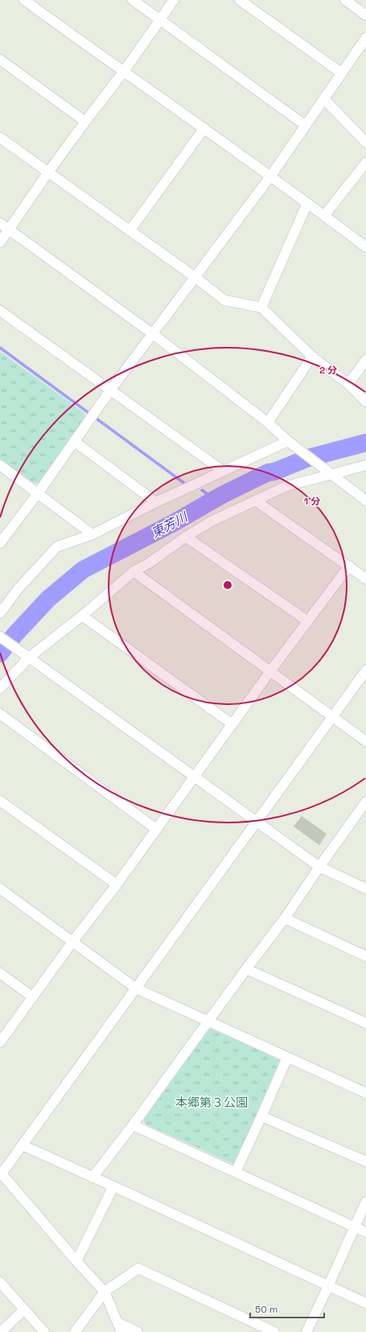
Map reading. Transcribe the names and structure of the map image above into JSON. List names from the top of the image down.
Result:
{
  "water": ["東芳川"],
  "parks": ["本郷第３公園"],
  "scale_bar": "50 m",
  "rings": ["2 分", "1 分"]
}
